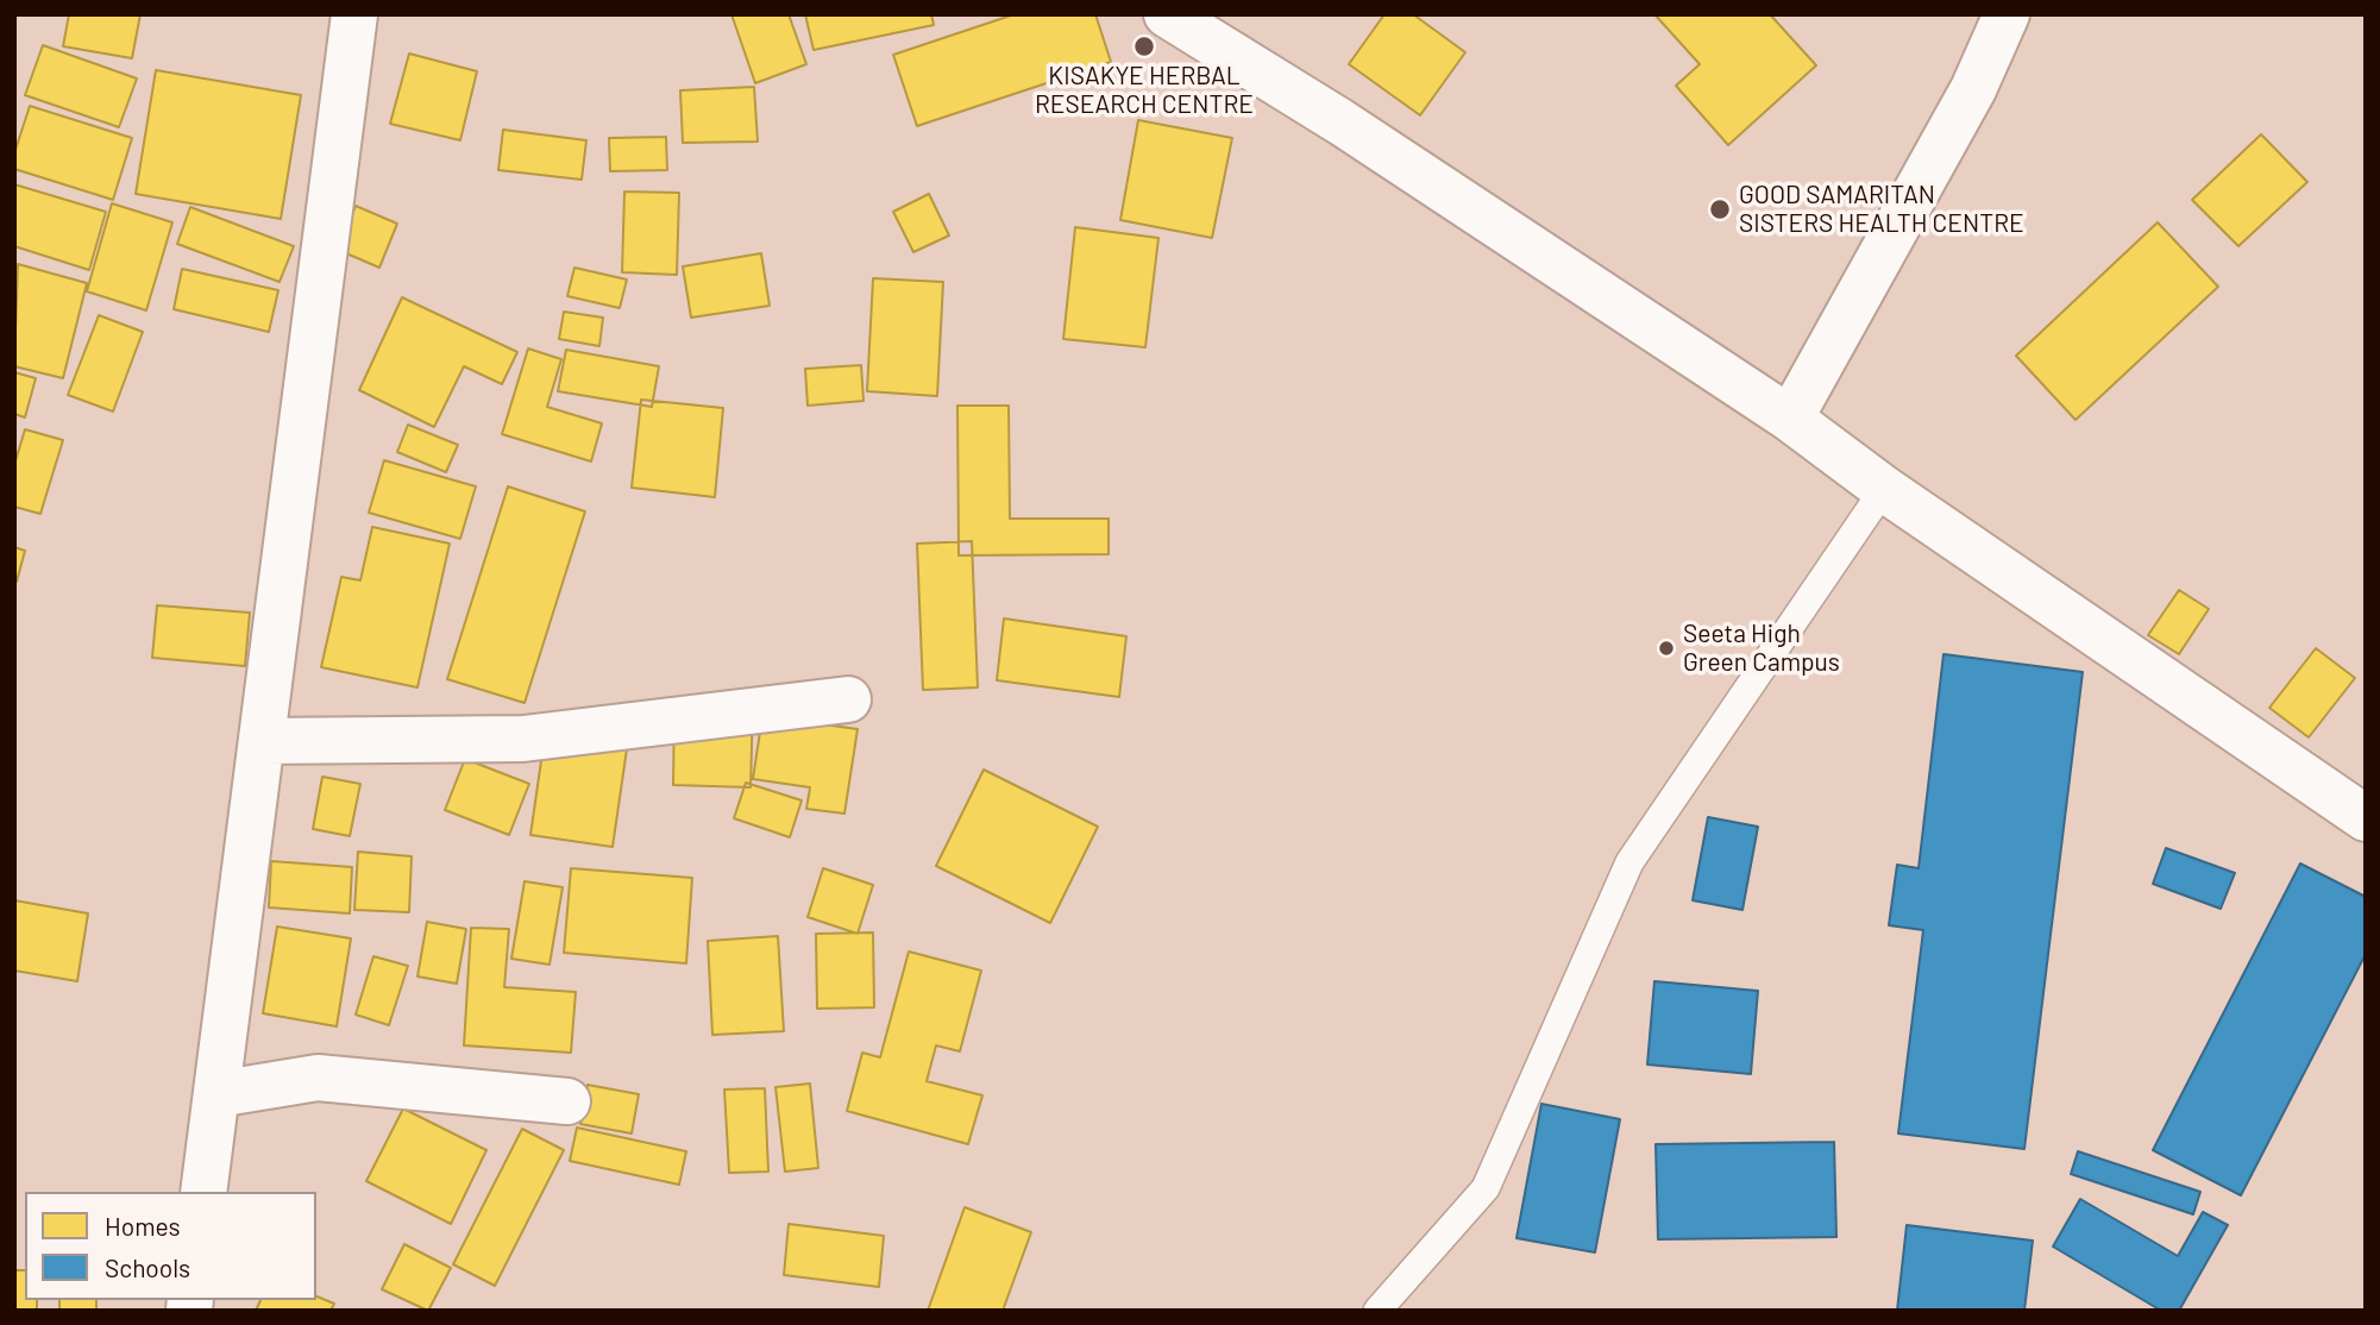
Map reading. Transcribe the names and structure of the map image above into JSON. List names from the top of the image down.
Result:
{
  "places": ["KISAKYE HERBAL RESEARCH CENTRE", "GOOD SAMARITAN SISTERS HEALTH CENTRE", "Seeta High Green Campus"],
  "legend": ["Homes", "Schools"]
}
